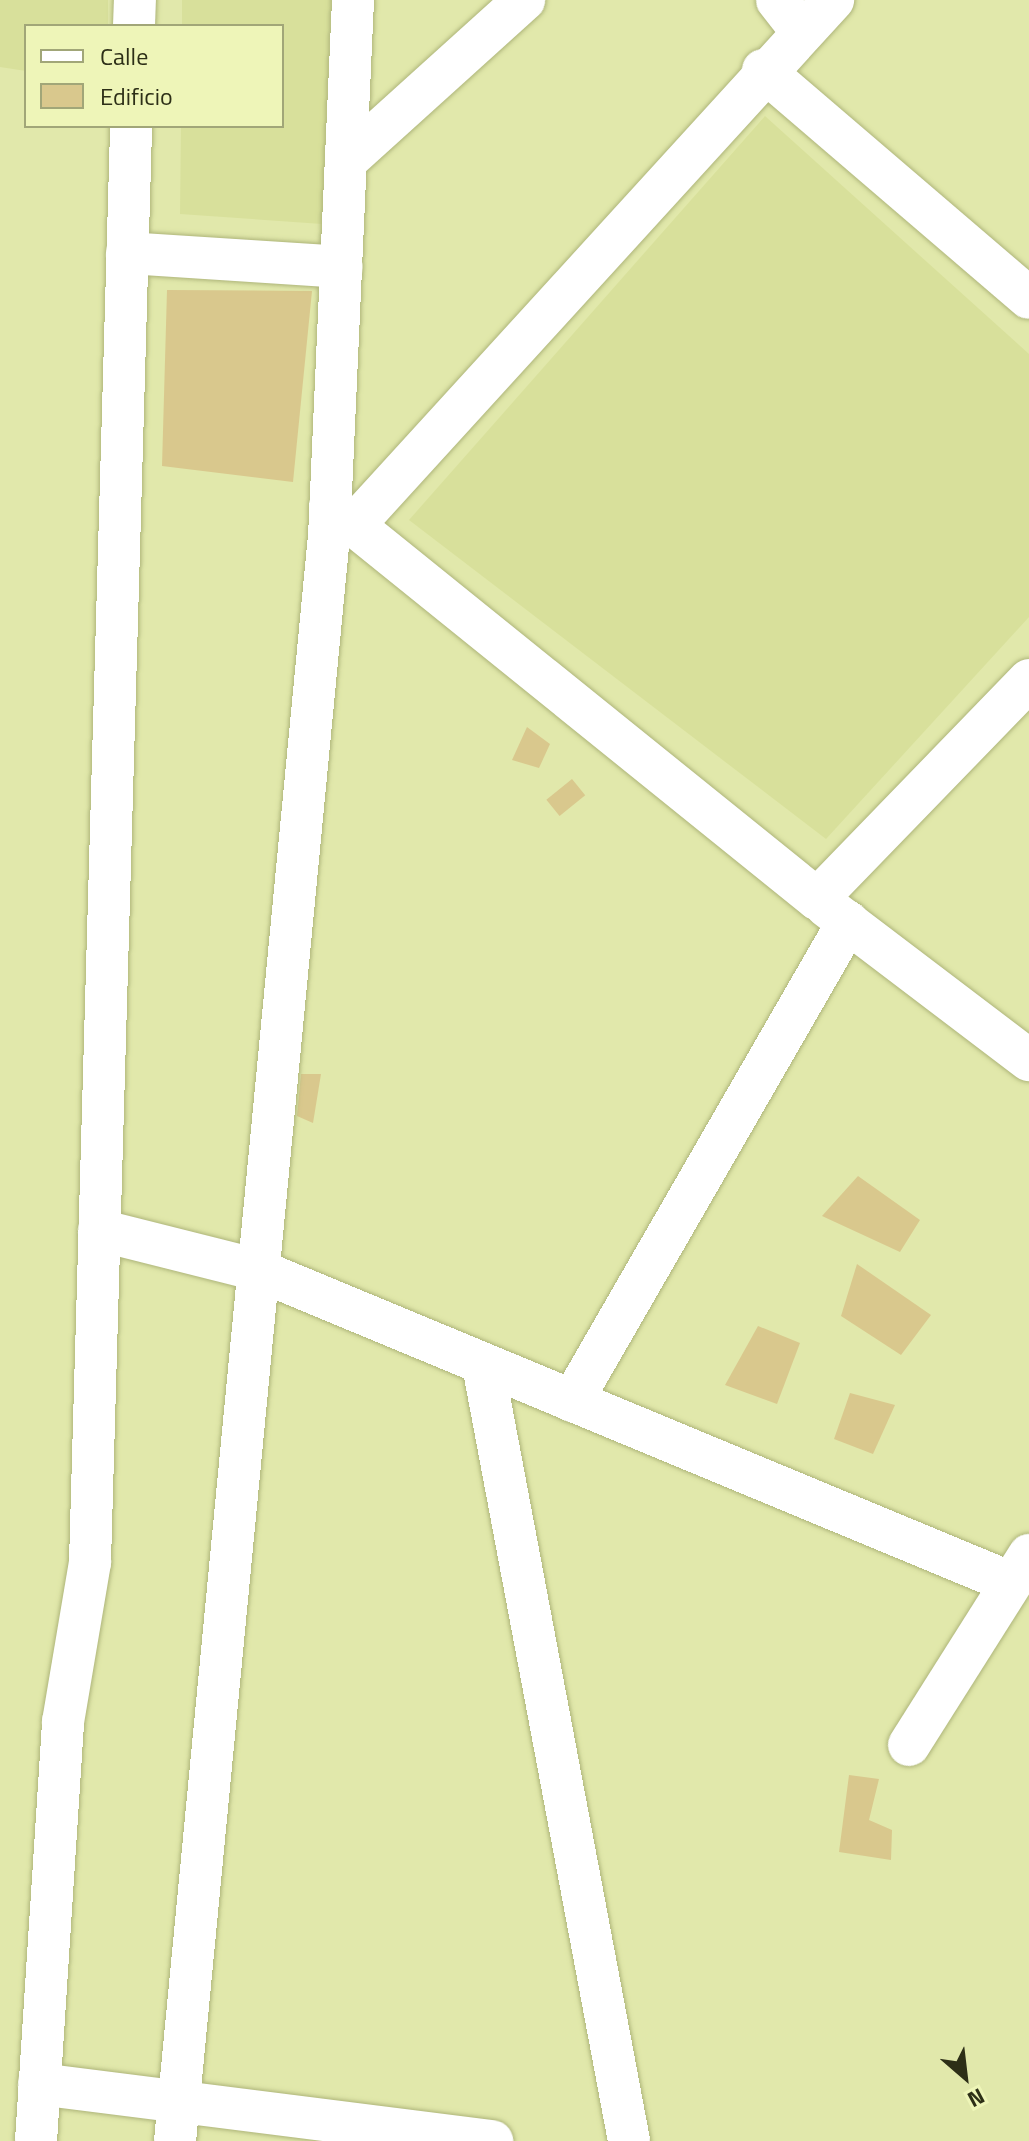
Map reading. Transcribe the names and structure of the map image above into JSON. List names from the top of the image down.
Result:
{
  "legend": ["Calle", "Edificio"],
  "north": "bottom right"
}
